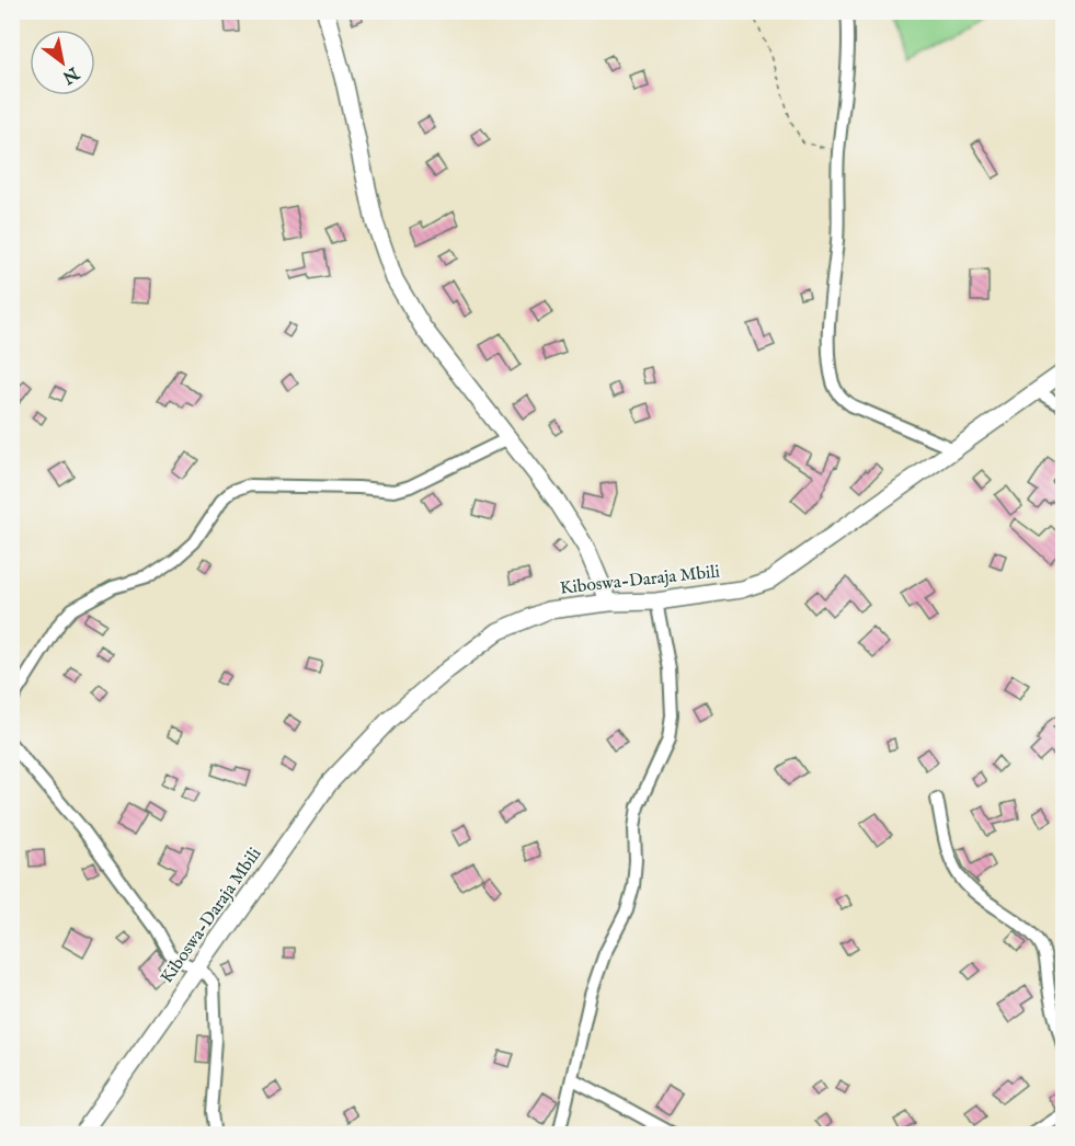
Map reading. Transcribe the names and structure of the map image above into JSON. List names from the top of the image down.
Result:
{
  "streets": {
    "main road": ["Kiboswa-Daraja Mbili"]
  },
  "north": "bottom right"
}
